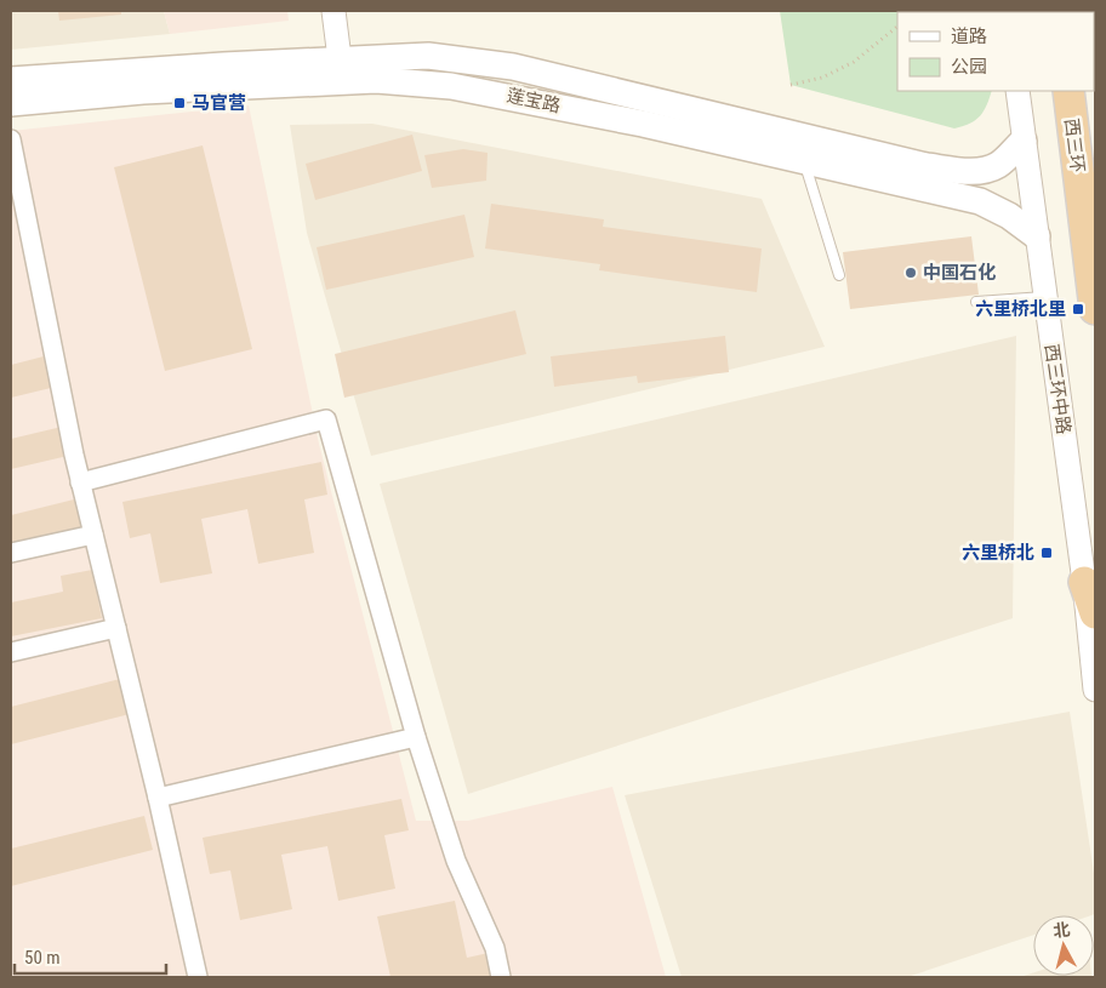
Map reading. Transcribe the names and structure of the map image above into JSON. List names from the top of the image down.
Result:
{
  "streets": {
    "highway": ["西三环"],
    "main road": ["莲宝路"],
    "street": ["西三环中路"]
  },
  "crossings": [
    ["莲宝路", "西三环中路"]
  ],
  "places": {
    "transit": ["马官营", "六里桥北里", "六里桥北"],
    "other": ["中国石化"]
  },
  "legend": ["道路", "公园"],
  "scale_bar": "50 m",
  "north": "top"
}
